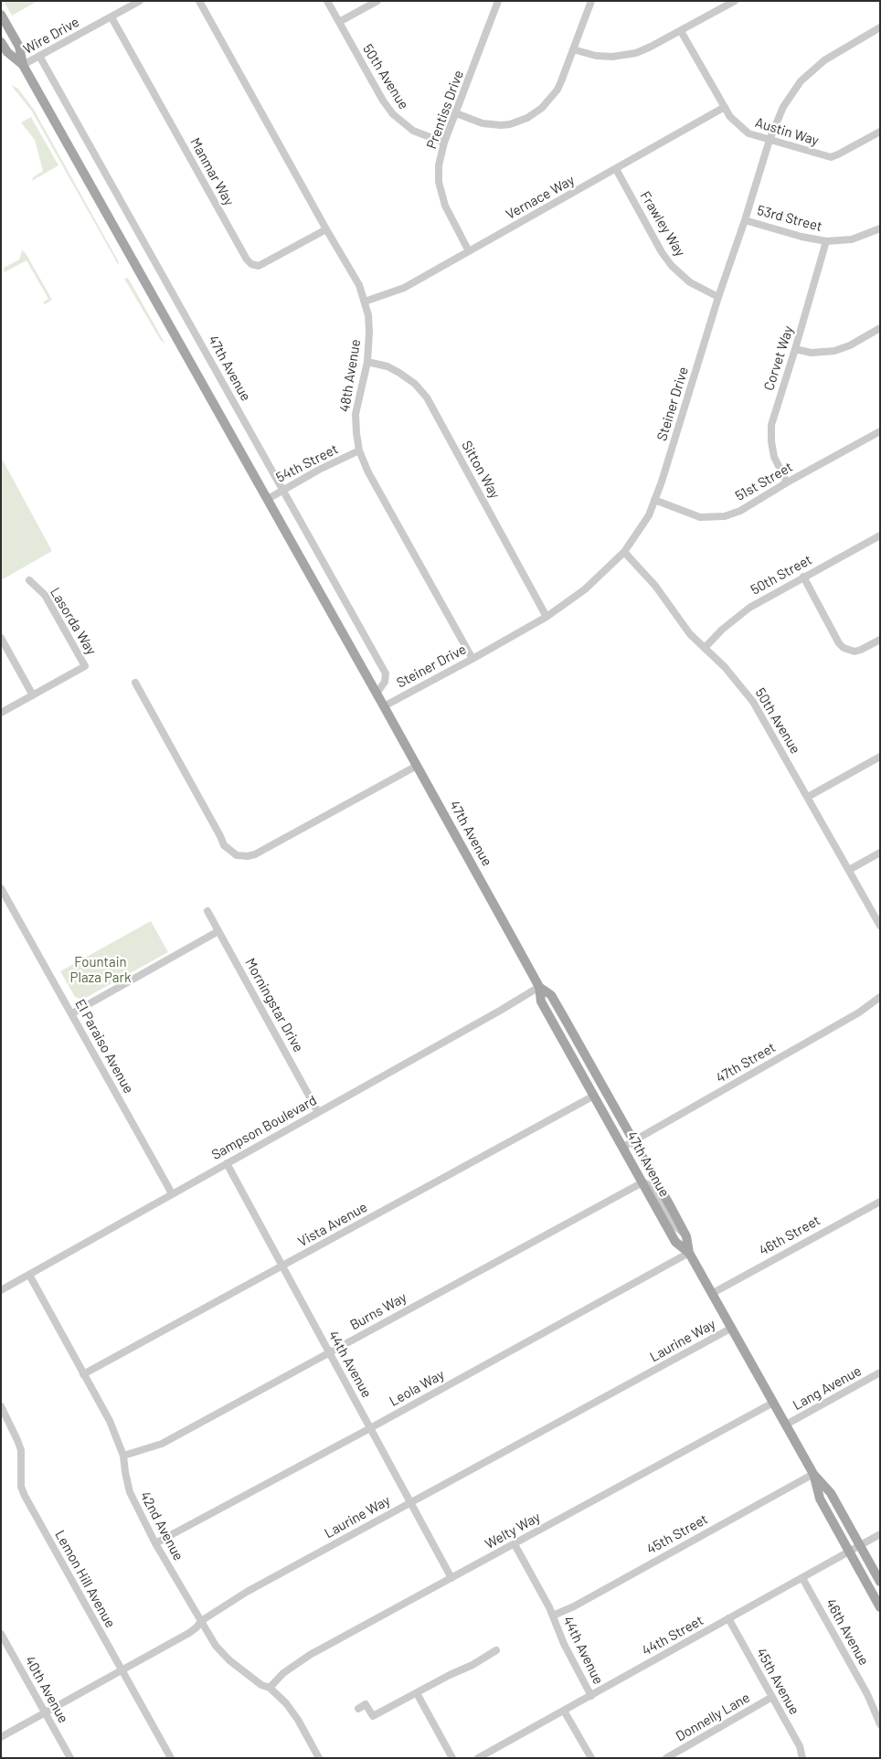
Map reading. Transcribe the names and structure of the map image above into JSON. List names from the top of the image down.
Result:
{
  "streets": {
    "main road": ["47th Avenue"],
    "street": [
      "Wire Drive",
      "50th Avenue",
      "Prentiss Drive",
      "Austin Way",
      "Manmar Way",
      "Vernace Way",
      "53rd Street",
      "Frawley Way",
      "Corvet Way",
      "48th Avenue",
      "Steiner Drive",
      "54th Street",
      "Sitton Way",
      "51st Street",
      "50th Street",
      "Lasorda Way",
      "Morningstar Drive",
      "El Paraiso Avenue",
      "47th Street",
      "Sampson Boulevard",
      "Vista Avenue",
      "46th Street",
      "Burns Way",
      "Laurine Way",
      "44th Avenue",
      "Leola Way",
      "Lang Avenue",
      "42nd Avenue",
      "Welty Way",
      "45th Street",
      "Lemon Hill Avenue",
      "46th Avenue",
      "44th Street",
      "45th Avenue",
      "40th Avenue",
      "Donnelly Lane"
    ]
  },
  "crossings": [
    ["Wire Drive", "Manmar Way"],
    ["Wire Drive", "47th Avenue"],
    ["50th Avenue", "Prentiss Drive"],
    ["50th Avenue", "Steiner Drive"],
    ["50th Avenue", "50th Street"],
    ["Prentiss Drive", "Vernace Way"],
    ["Austin Way", "Vernace Way"],
    ["Austin Way", "Steiner Drive"],
    ["Manmar Way", "48th Avenue"],
    ["Vernace Way", "Frawley Way"],
    ["Vernace Way", "48th Avenue"],
    ["53rd Street", "Corvet Way"],
    ["53rd Street", "Steiner Drive"],
    ["Frawley Way", "Steiner Drive"],
    ["Corvet Way", "51st Street"],
    ["47th Avenue", "Steiner Drive"],
    ["47th Avenue", "54th Street"],
    ["47th Avenue", "47th Street"],
    ["47th Avenue", "Sampson Boulevard"],
    ["47th Avenue", "Vista Avenue"],
    ["47th Avenue", "46th Street"],
    ["47th Avenue", "Burns Way"],
    ["47th Avenue", "Laurine Way"],
    ["47th Avenue", "Leola Way"],
    ["47th Avenue", "Lang Avenue"],
    ["47th Avenue", "Welty Way"],
    ["47th Avenue", "45th Street"],
    ["47th Avenue", "44th Street"],
    ["48th Avenue", "Steiner Drive"],
    ["48th Avenue", "54th Street"],
    ["48th Avenue", "Sitton Way"],
    ["Steiner Drive", "Sitton Way"],
    ["Steiner Drive", "51st Street"],
    ["Morningstar Drive", "Sampson Boulevard"],
    ["El Paraiso Avenue", "Sampson Boulevard"],
    ["Sampson Boulevard", "44th Avenue"],
    ["Sampson Boulevard", "42nd Avenue"],
    ["Vista Avenue", "44th Avenue"],
    ["Vista Avenue", "42nd Avenue"],
    ["Burns Way", "44th Avenue"],
    ["Burns Way", "42nd Avenue"],
    ["Laurine Way", "44th Avenue"],
    ["Laurine Way", "42nd Avenue"],
    ["Laurine Way", "Lemon Hill Avenue"],
    ["Laurine Way", "40th Avenue"],
    ["44th Avenue", "Leola Way"],
    ["44th Avenue", "Welty Way"],
    ["44th Avenue", "45th Street"],
    ["44th Avenue", "44th Street"],
    ["Leola Way", "42nd Avenue"],
    ["42nd Avenue", "Welty Way"],
    ["46th Avenue", "44th Street"],
    ["44th Street", "45th Avenue"],
    ["45th Avenue", "Donnelly Lane"]
  ],
  "parks": ["Fountain Plaza Park"]
}
